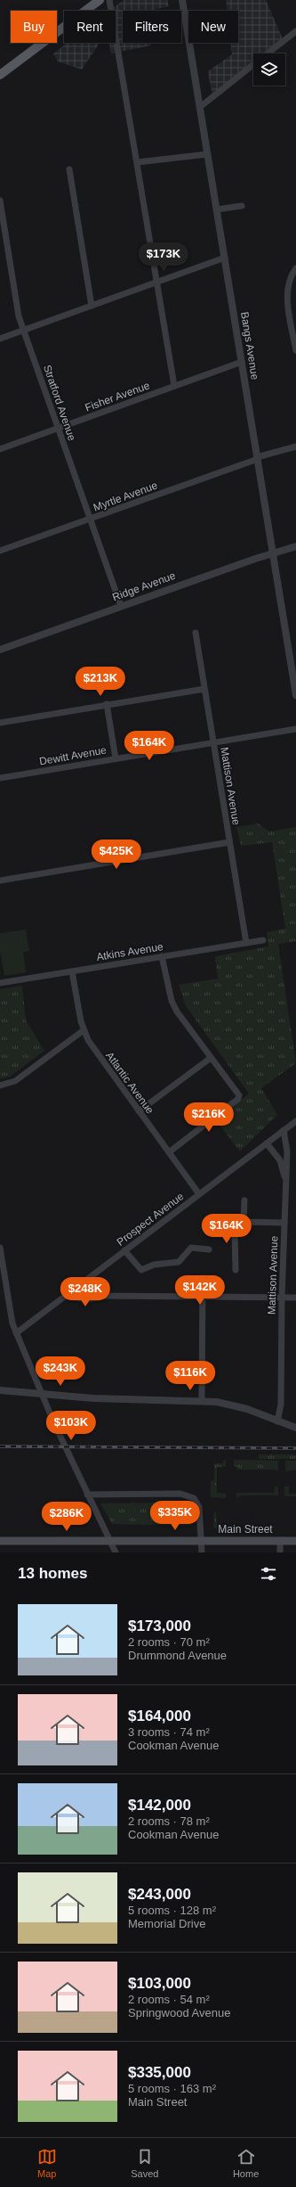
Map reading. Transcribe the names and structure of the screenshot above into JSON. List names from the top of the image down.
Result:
{
  "streets": {
    "main road": ["Main Street"],
    "street": [
      "Bangs Avenue",
      "Fisher Avenue",
      "Stratford Avenue",
      "Myrtle Avenue",
      "Ridge Avenue",
      "Dewitt Avenue",
      "Mattison Avenue",
      "Atkins Avenue",
      "Atlantic Avenue",
      "Prospect Avenue"
    ]
  },
  "crossings": [
    ["Bangs Avenue", "Fisher Avenue"],
    ["Bangs Avenue", "Myrtle Avenue"],
    ["Bangs Avenue", "Ridge Avenue"],
    ["Fisher Avenue", "Stratford Avenue"],
    ["Stratford Avenue", "Myrtle Avenue"],
    ["Stratford Avenue", "Ridge Avenue"],
    ["Dewitt Avenue", "Mattison Avenue"],
    ["Mattison Avenue", "Atkins Avenue"],
    ["Mattison Avenue", "Prospect Avenue"],
    ["Atkins Avenue", "Atlantic Avenue"],
    ["Atlantic Avenue", "Prospect Avenue"]
  ],
  "page": {
    "chip": [
      "Buy",
      "Rent",
      "Filters",
      "New"
    ],
    "price": [
      "$173K",
      "$213K",
      "$164K",
      "$425K",
      "$216K",
      "$164K",
      "$142K",
      "$248K",
      "$243K",
      "$116K",
      "$103K",
      "$335K",
      "$286K"
    ],
    "heading": "13 homes",
    "list": [
      {
        "name": "$173,000",
        "note": "2 rooms · 70 m² · Drummond Avenue"
      },
      {
        "name": "$164,000",
        "note": "3 rooms · 74 m² · Cookman Avenue"
      },
      {
        "name": "$142,000",
        "note": "2 rooms · 78 m² · Cookman Avenue"
      },
      {
        "name": "$243,000",
        "note": "5 rooms · 128 m² · Memorial Drive"
      },
      {
        "name": "$103,000",
        "note": "2 rooms · 54 m² · Springwood Avenue"
      },
      {
        "name": "$335,000",
        "note": "5 rooms · 163 m² · Main Street"
      }
    ],
    "tabs": ["Map", "Saved", "Home"]
  }
}
